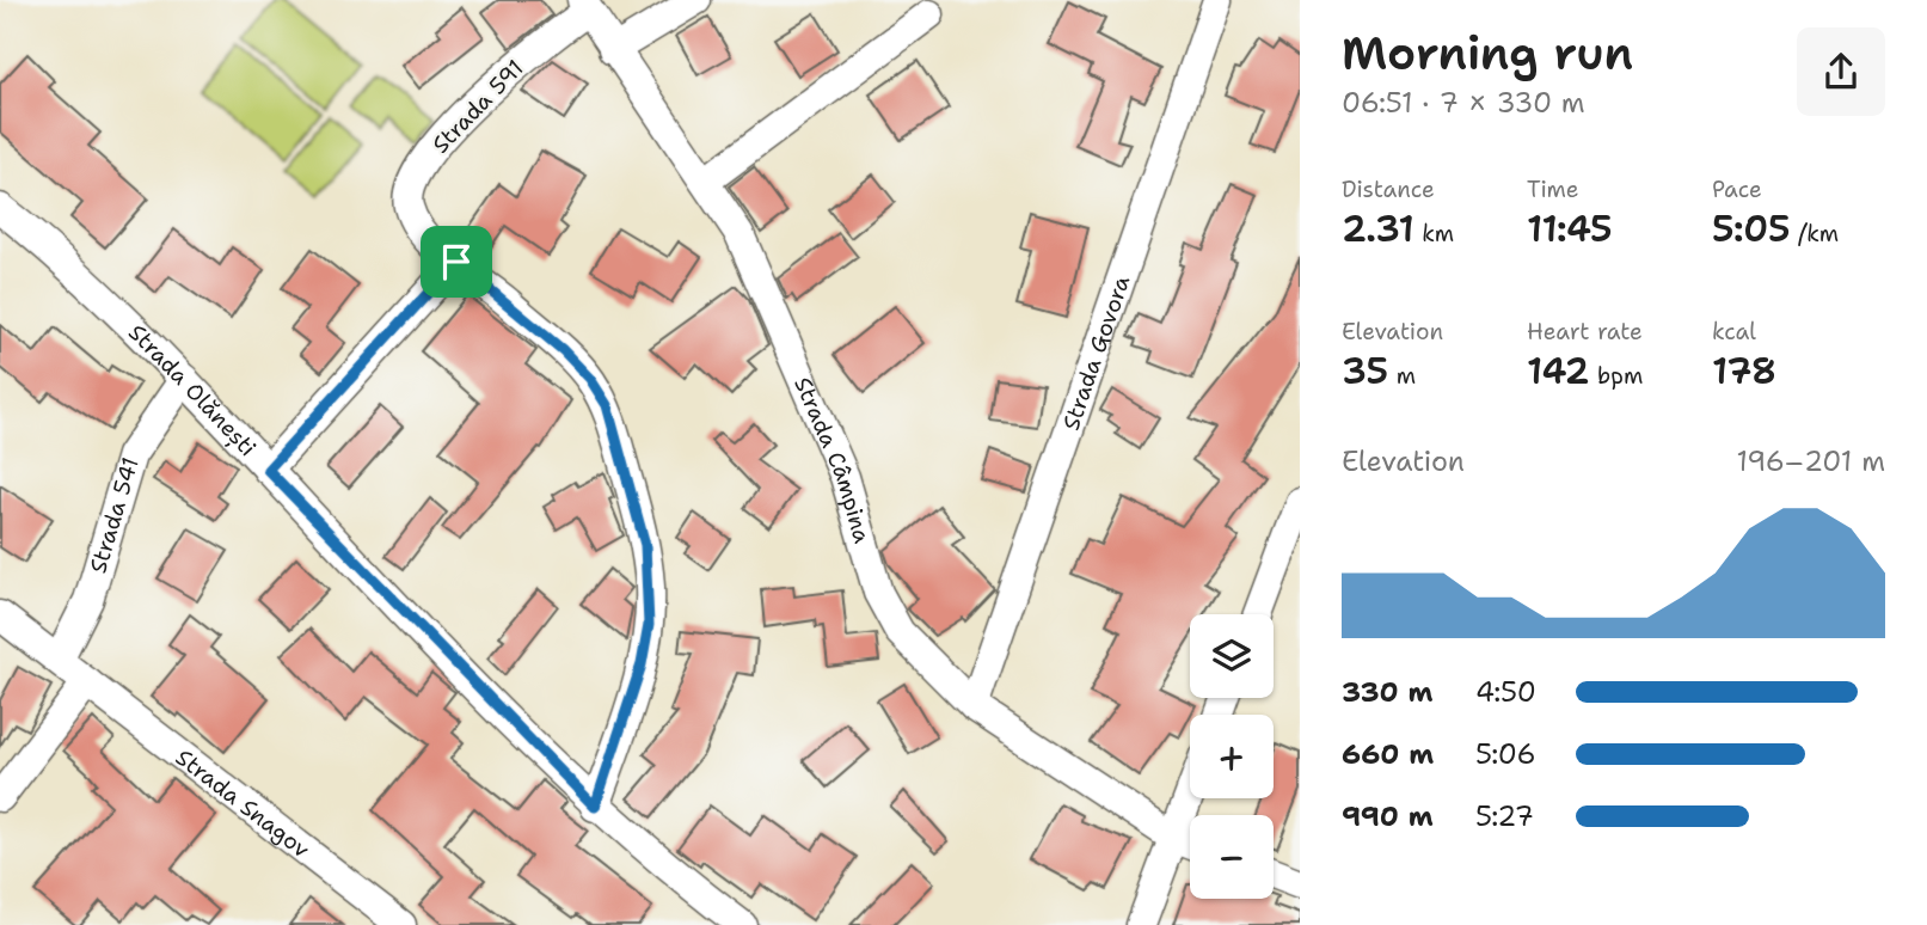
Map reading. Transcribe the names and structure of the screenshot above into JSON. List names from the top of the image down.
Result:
{
  "streets": {
    "street": [
      "Strada 591",
      "Strada Govora",
      "Strada Olănești",
      "Strada Câmpina",
      "Strada 541",
      "Strada Snagov"
    ]
  },
  "crossings": [
    ["Strada 591", "Strada Câmpina"],
    ["Strada Govora", "Strada Câmpina"],
    ["Strada Olănești", "Strada 541"],
    ["Strada 541", "Strada Snagov"]
  ],
  "page": {
    "heading": ["Morning run", "06:51 · 7 × 330 m"],
    "stats": [
      ["Distance", "2.31 km"],
      ["Time", "11:45"],
      ["Pace", "5:05 /km"],
      ["Elevation", "35 m"],
      ["Heart rate", "142 bpm"],
      ["kcal", "178"]
    ],
    "chart": ["Elevation", "196–201 m"],
    "map_buttons": ["+", "−"],
    "list": [
      {
        "name": "330 m",
        "note": "4:50"
      },
      {
        "name": "660 m",
        "note": "5:06"
      },
      {
        "name": "990 m",
        "note": "5:27"
      }
    ]
  }
}
